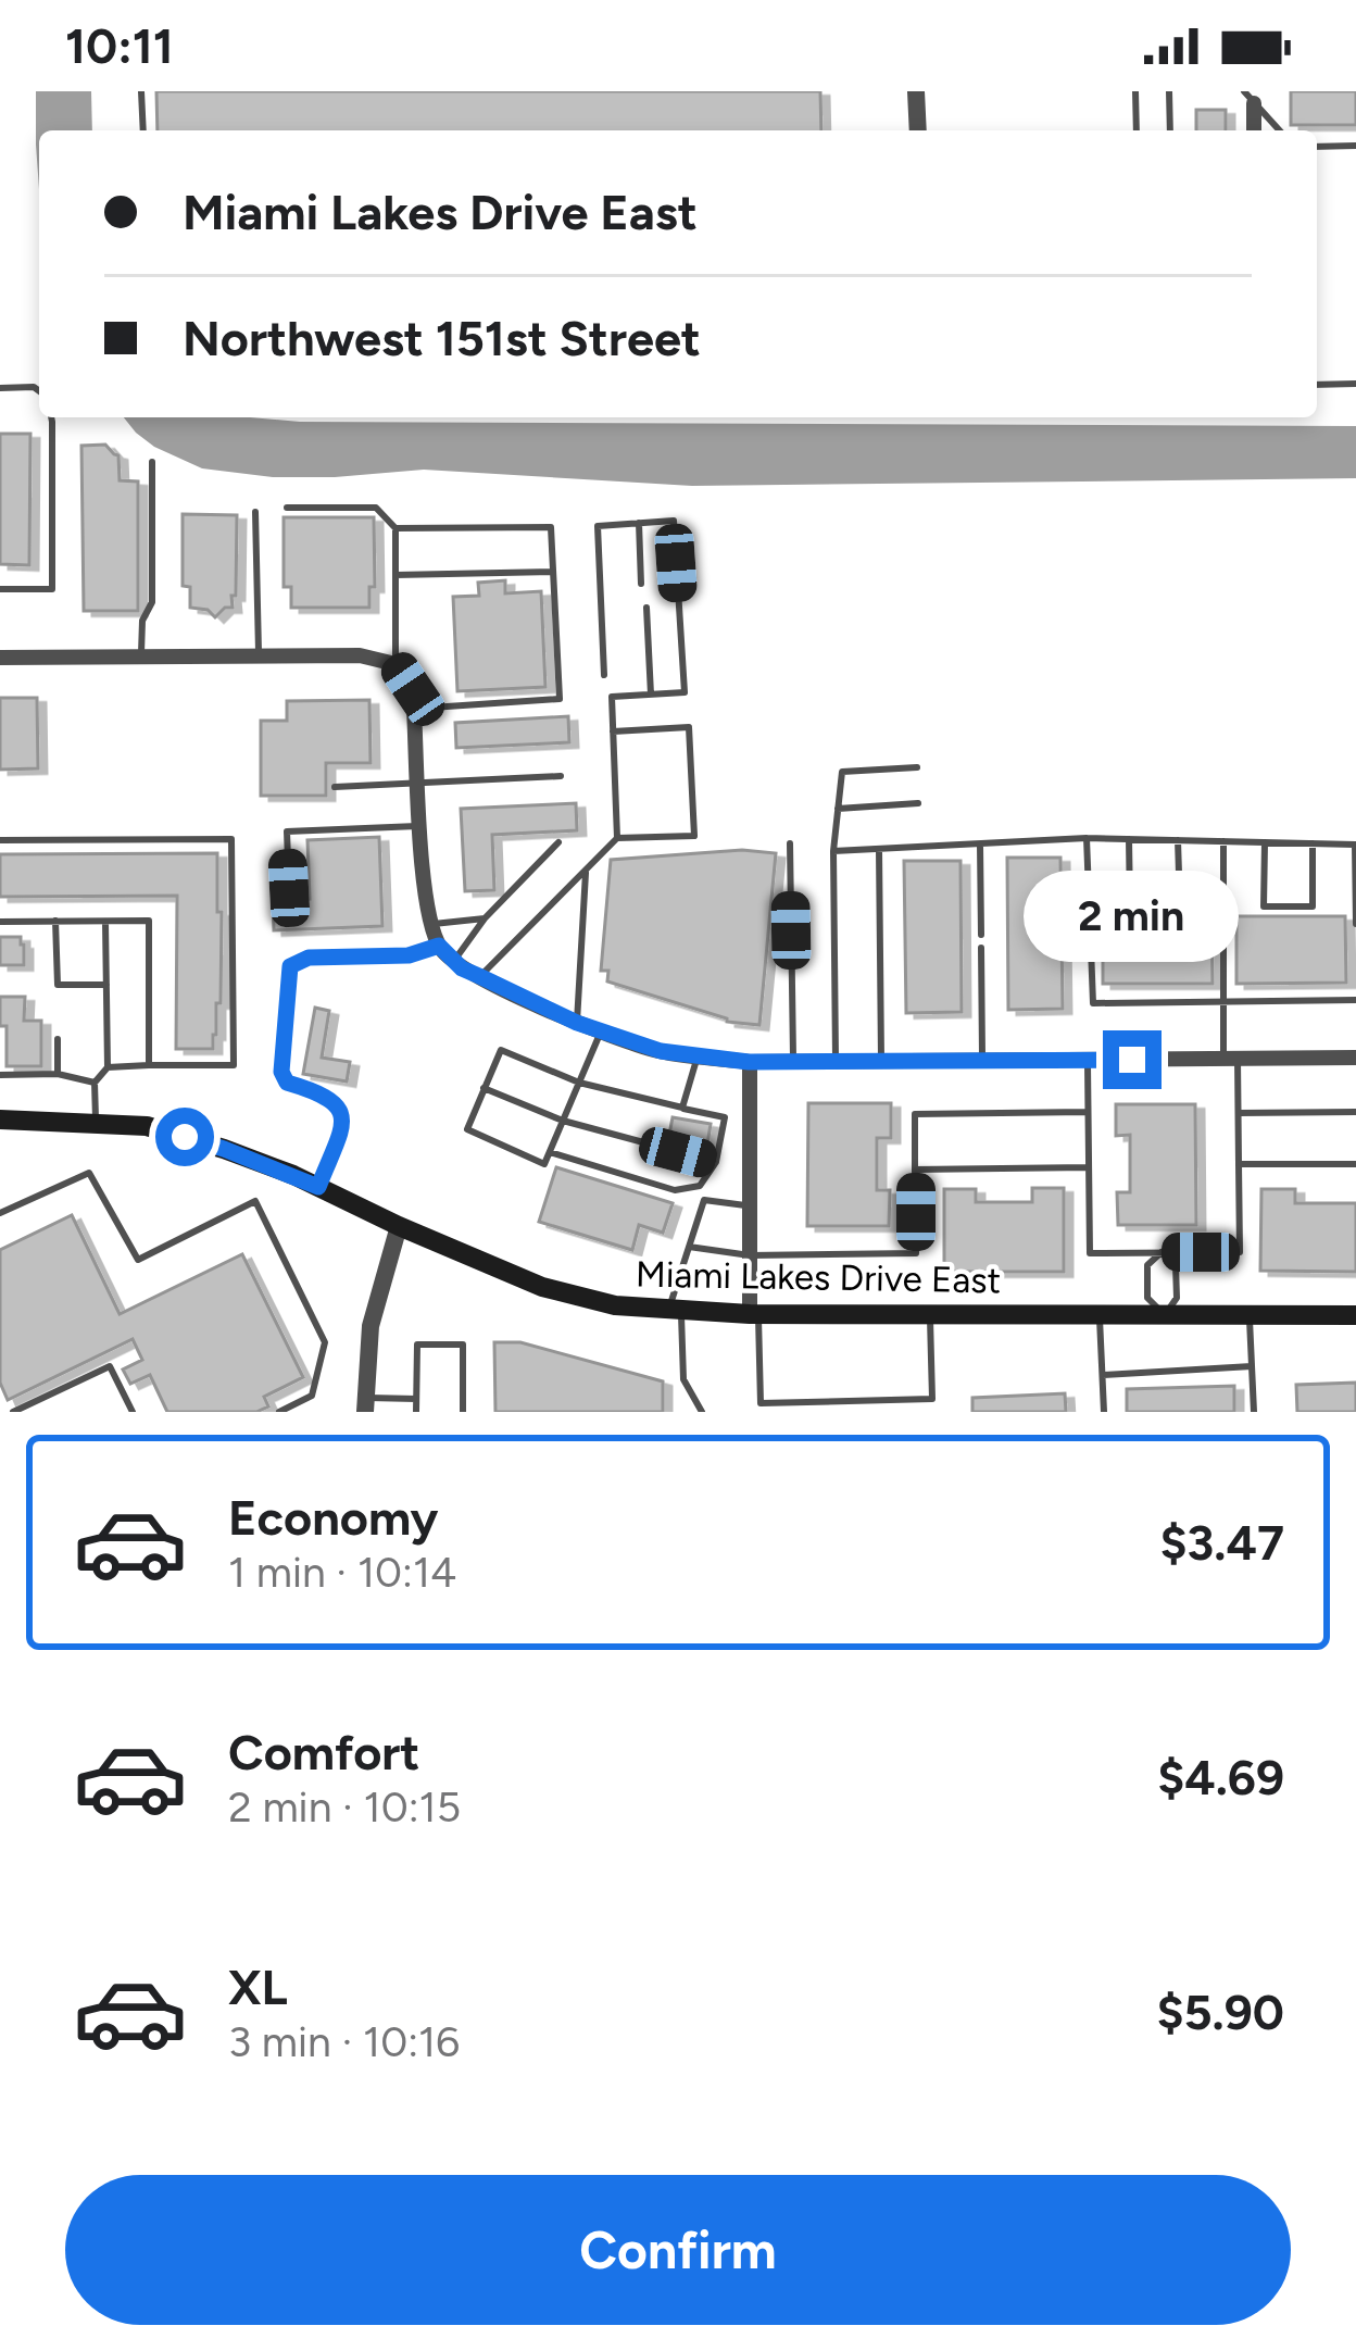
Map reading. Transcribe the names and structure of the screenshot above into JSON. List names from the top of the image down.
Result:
{
  "streets": {
    "main road": ["Miami Lakes Drive East"]
  },
  "page": {
    "status": "10:11",
    "banner": ["Miami Lakes Drive East", "Northwest 151st Street"],
    "bubble": "2 min",
    "list": [
      {
        "name": "Economy",
        "note": "1 min · 10:14",
        "value": "$3.47"
      },
      {
        "name": "Comfort",
        "note": "2 min · 10:15",
        "value": "$4.69"
      },
      {
        "name": "XL",
        "note": "3 min · 10:16",
        "value": "$5.90"
      }
    ],
    "buttons": "Confirm"
  }
}
